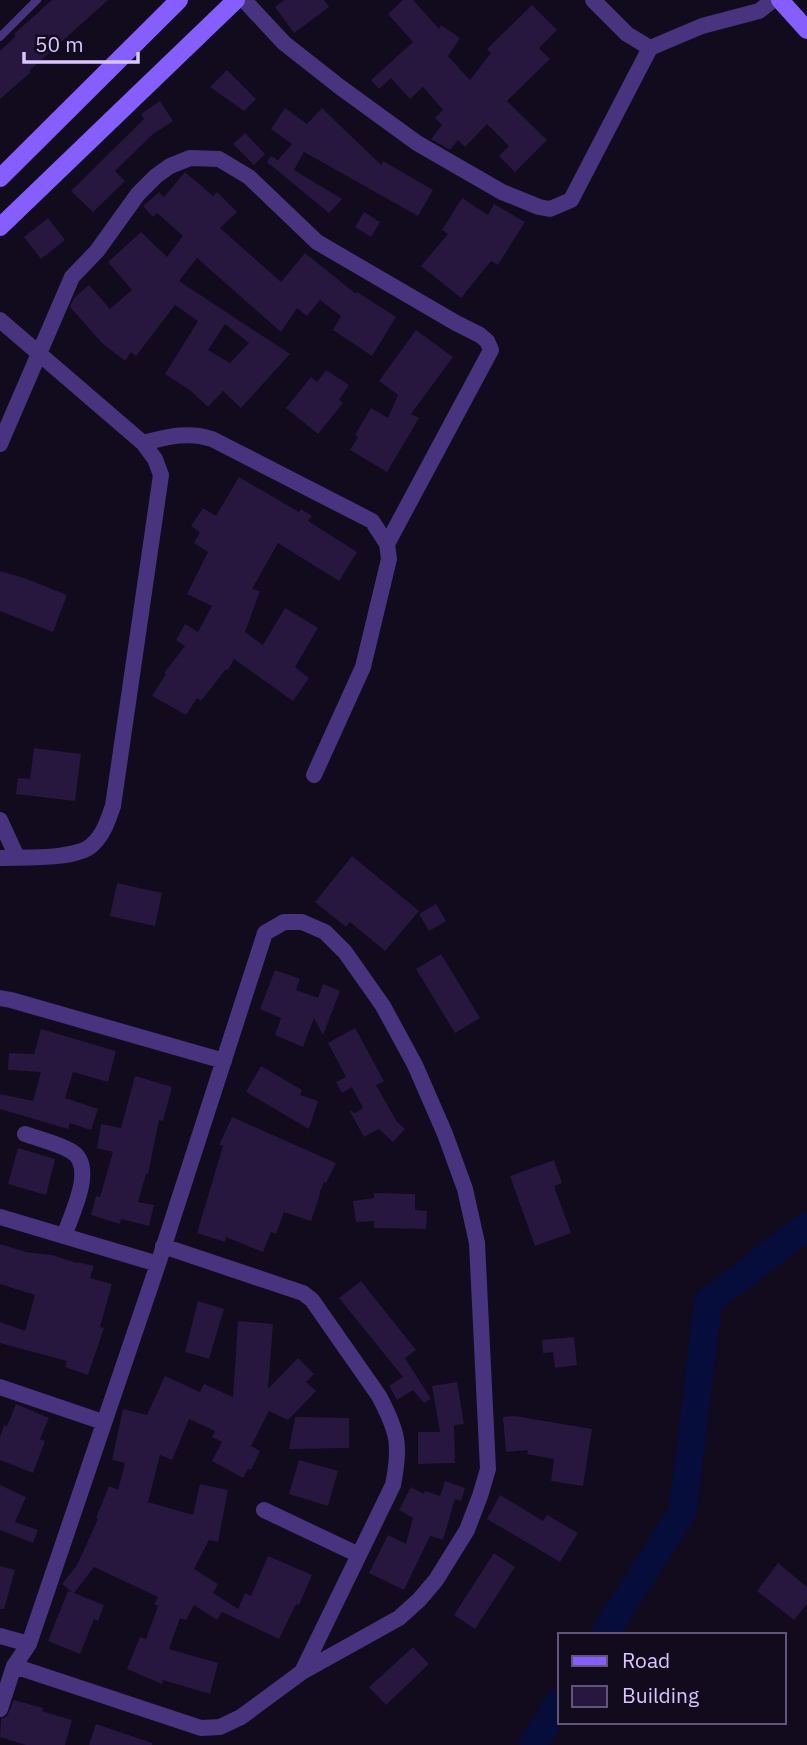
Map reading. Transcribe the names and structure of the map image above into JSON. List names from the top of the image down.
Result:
{
  "legend": ["Road", "Building"],
  "scale_bar": "50 m"
}
